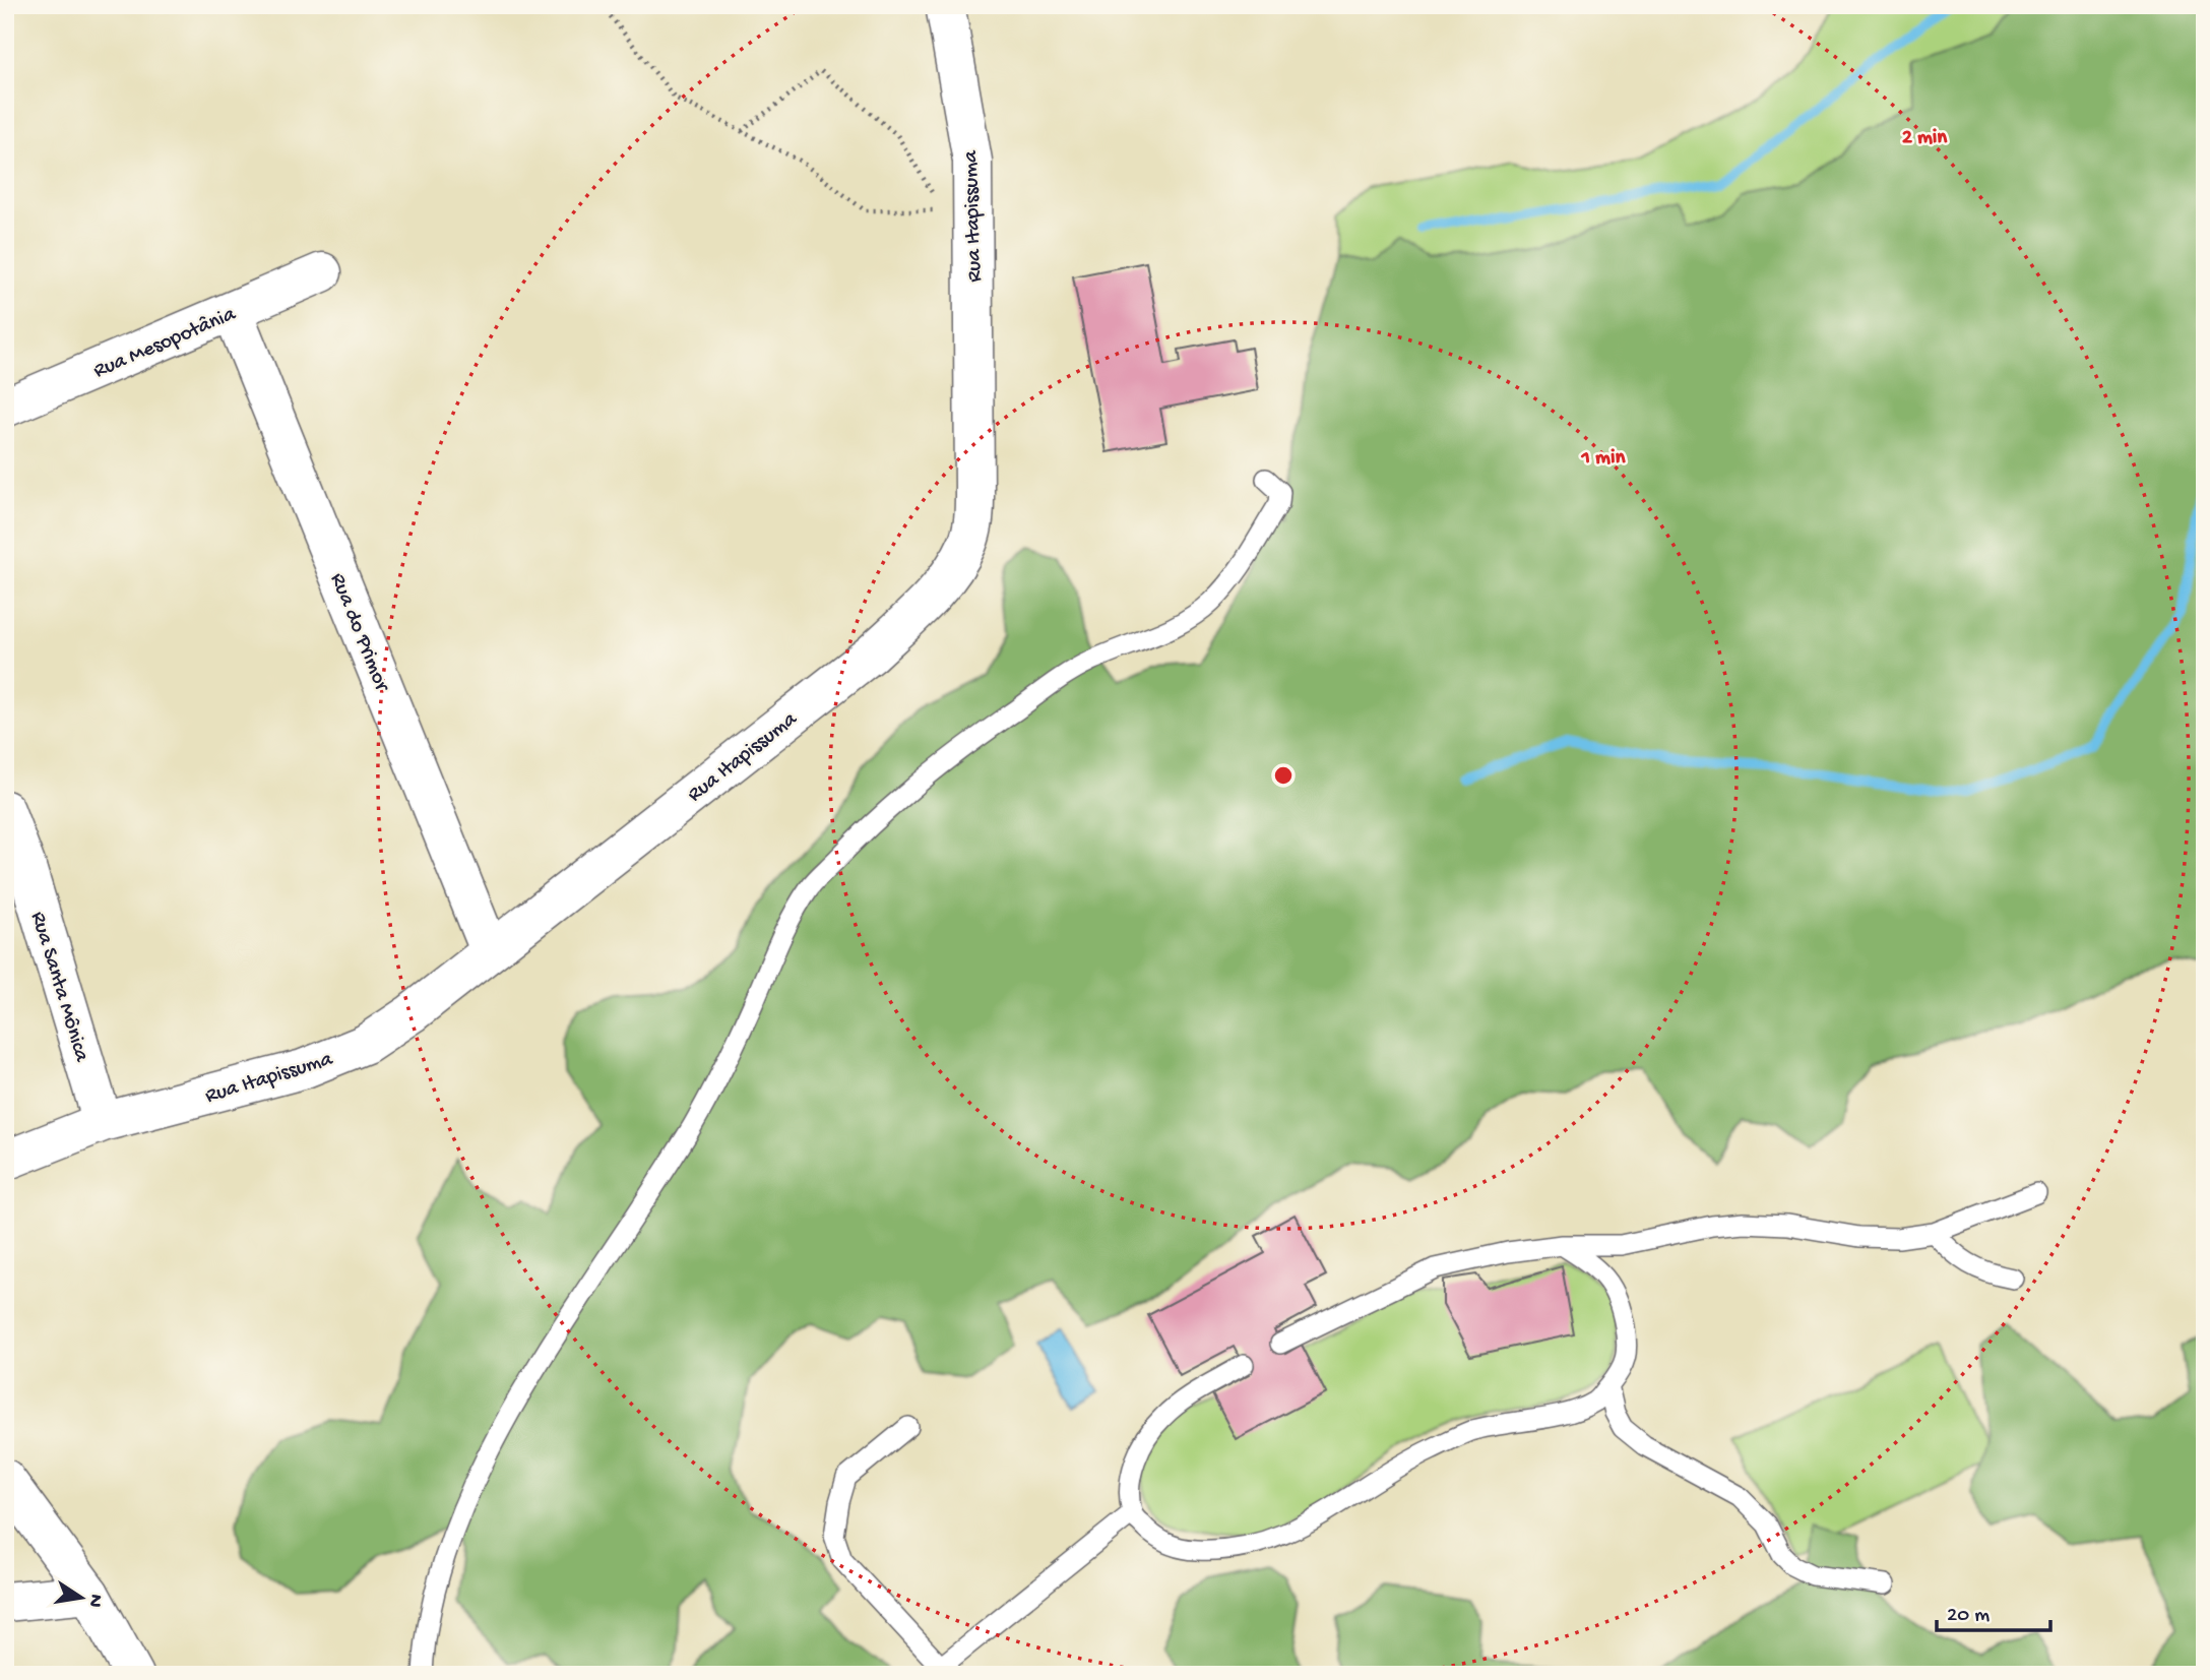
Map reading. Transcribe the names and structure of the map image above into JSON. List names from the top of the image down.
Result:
{
  "streets": {
    "street": [
      "Rua Itapissuma",
      "Rua Mesopotânia",
      "Rua do Primor",
      "Rua Santa Mônica"
    ]
  },
  "crossings": [
    ["Rua Itapissuma", "Rua do Primor"],
    ["Rua Itapissuma", "Rua Santa Mônica"],
    ["Rua Mesopotânia", "Rua do Primor"]
  ],
  "scale_bar": "20 m",
  "north": "right",
  "rings": ["2 min", "1 min"]
}
